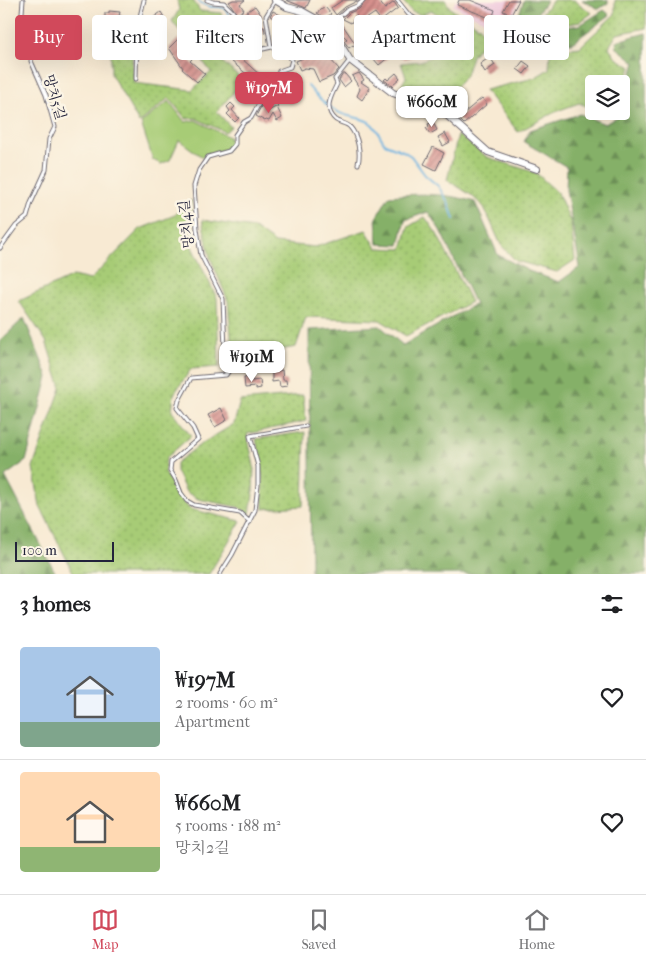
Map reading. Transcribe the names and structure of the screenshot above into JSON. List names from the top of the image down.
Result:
{
  "streets": {
    "lane": ["망치5길", "망치4길"]
  },
  "scale_bar": "100 m",
  "page": {
    "chip": [
      "Buy",
      "Rent",
      "Filters",
      "New",
      "Apartment",
      "House"
    ],
    "price": ["₩197M", "₩660M", "₩191M"],
    "scale": "100 m",
    "heading": "3 homes",
    "list": [
      {
        "name": "₩197M",
        "note": "2 rooms · 60 m² · Apartment"
      },
      {
        "name": "₩660M",
        "note": "5 rooms · 188 m² · 망치2길"
      }
    ],
    "tabs": ["Map", "Saved", "Home"]
  }
}
